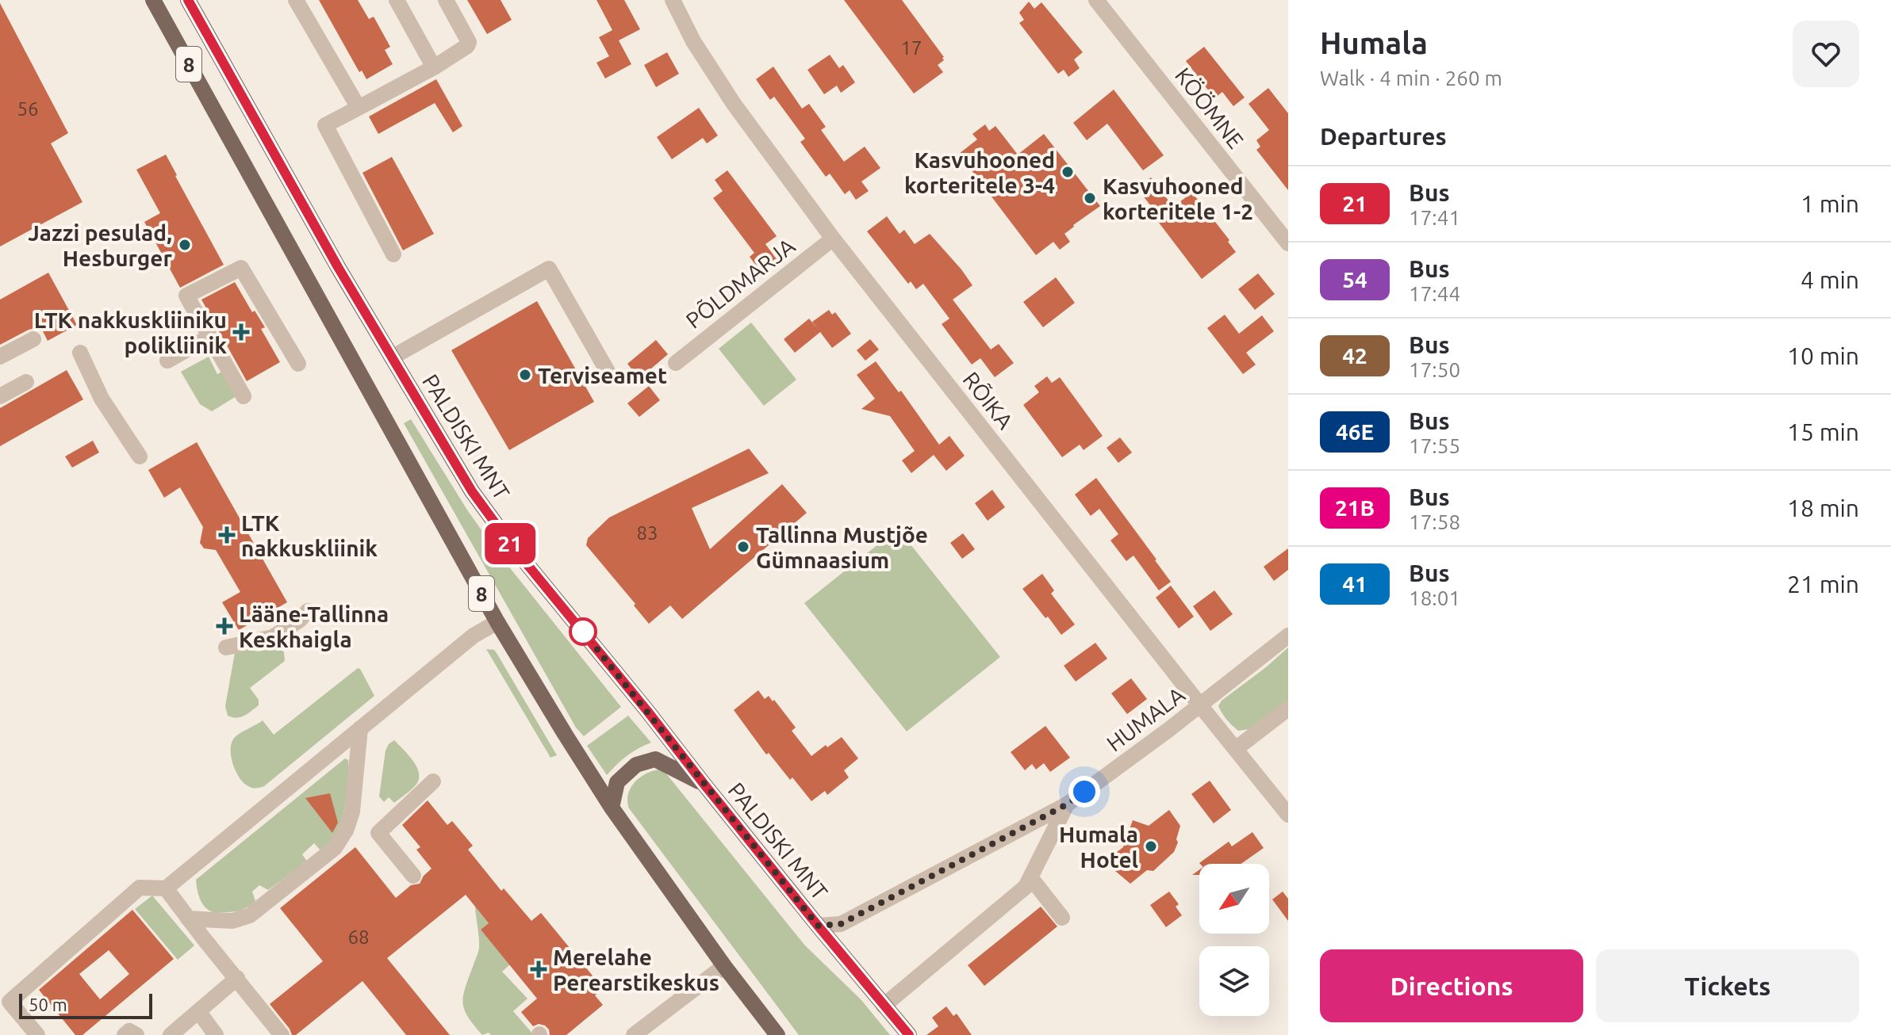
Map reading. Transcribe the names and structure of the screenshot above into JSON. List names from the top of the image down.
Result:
{
  "streets": {
    "main road": ["8", "PALDISKI MNT"],
    "street": [
      "KÖÖMNE",
      "PÕLDMARJA",
      "RÕIKA",
      "HUMALA"
    ]
  },
  "crossings": [
    ["PÕLDMARJA", "RÕIKA"],
    ["RÕIKA", "HUMALA"],
    ["PALDISKI MNT", "HUMALA"]
  ],
  "places": {
    "other": [
      "Kasvuhooned korteritele 3-4",
      "Kasvuhooned korteritele 1-2",
      "Jazzi pesulad, Hesburger",
      "Terviseamet",
      "Tallinna Mustjõe Gümnaasium",
      "Humala Hotel"
    ],
    "health": [
      "LTK nakkuskliiniku polikliinik",
      "LTK nakkuskliinik",
      "Lääne-Tallinna Keskhaigla",
      "Merelahe Perearstikeskus"
    ]
  },
  "lines": ["bus line 21"],
  "house_numbers": [
    "17",
    "56",
    "83",
    "68"
  ],
  "scale_bar": "50 m",
  "north": "bottom left",
  "page": {
    "on_map": "21",
    "heading": [
      ["Humala", "Walk · 4 min · 260 m"],
      "Departures"
    ],
    "list": [
      {
        "mark": "21",
        "name": "Bus",
        "note": "17:41",
        "value": "1 min"
      },
      {
        "mark": "54",
        "name": "Bus",
        "note": "17:44",
        "value": "4 min"
      },
      {
        "mark": "42",
        "name": "Bus",
        "note": "17:50",
        "value": "10 min"
      },
      {
        "mark": "46E",
        "name": "Bus",
        "note": "17:55",
        "value": "15 min"
      },
      {
        "mark": "21B",
        "name": "Bus",
        "note": "17:58",
        "value": "18 min"
      },
      {
        "mark": "41",
        "name": "Bus",
        "note": "18:01",
        "value": "21 min"
      }
    ],
    "buttons": ["Directions", "Tickets"],
    "scale": "50 m"
  }
}
